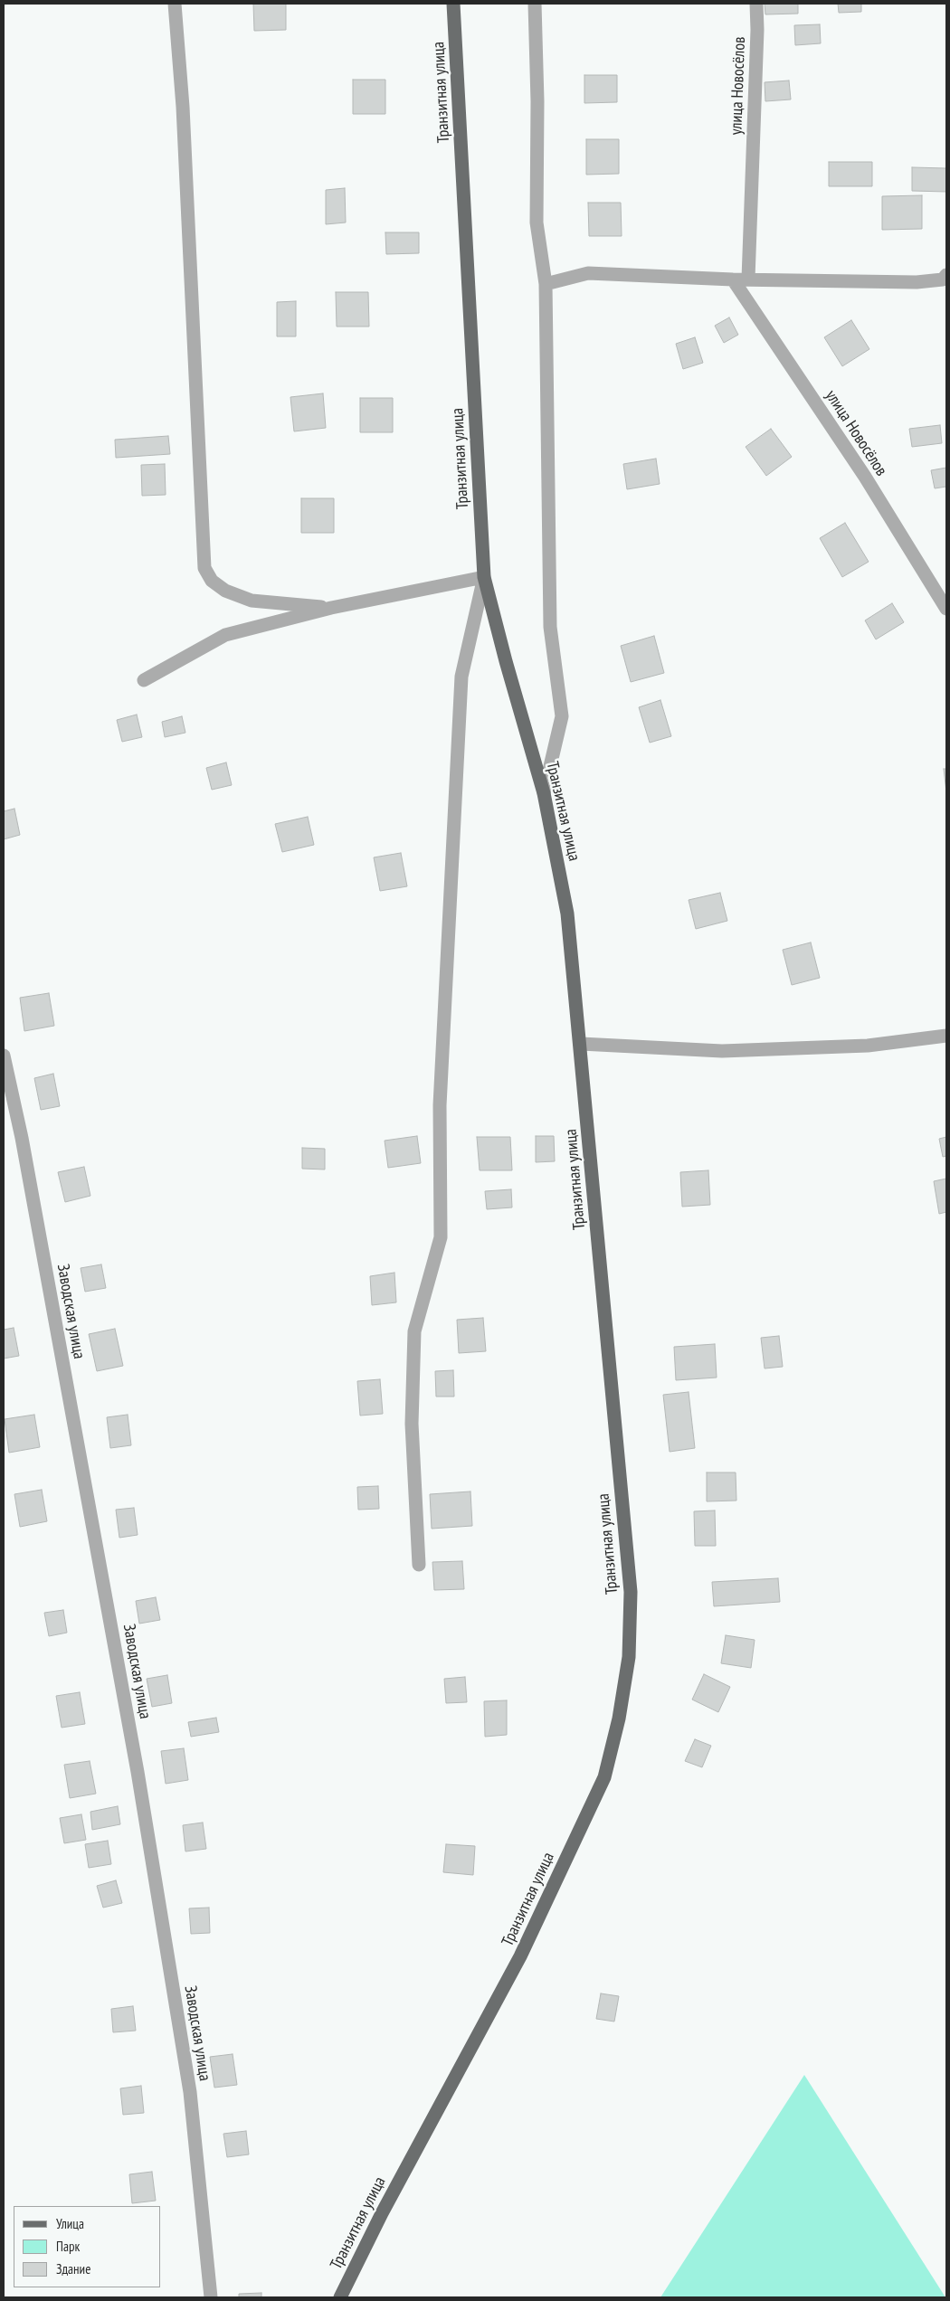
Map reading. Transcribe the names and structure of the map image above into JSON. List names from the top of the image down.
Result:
{
  "streets": {
    "main road": ["Транзитная улица"],
    "street": ["улица Новосёлов", "Заводская улица"]
  },
  "legend": ["Улица", "Парк", "Здание"]
}
